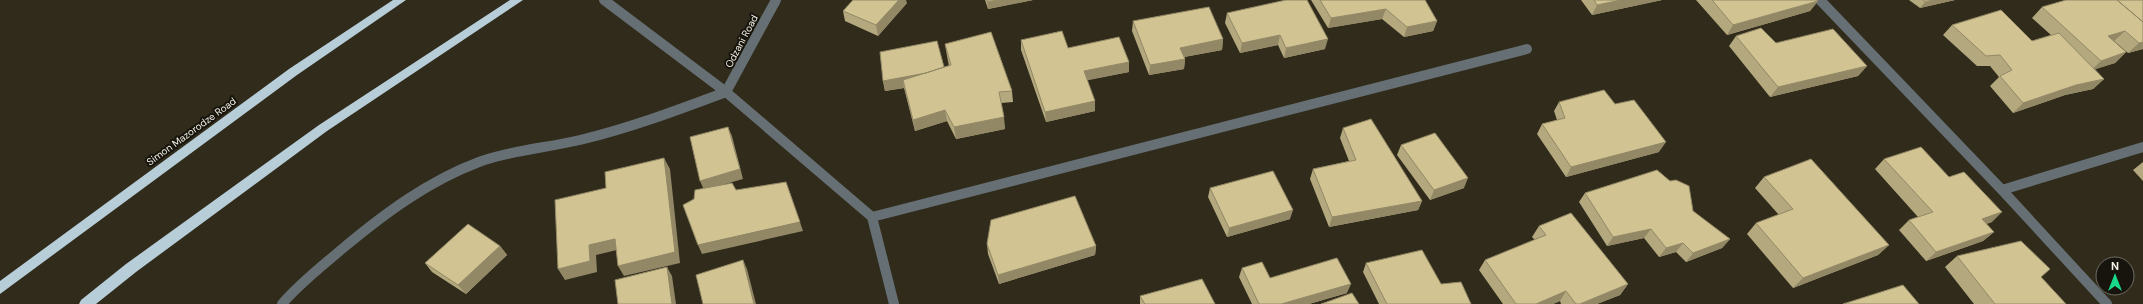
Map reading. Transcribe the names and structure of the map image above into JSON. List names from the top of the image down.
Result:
{
  "streets": {
    "highway": ["Simon Mazorodze Road"],
    "street": ["Odzani Road"]
  },
  "north": "top"
}
